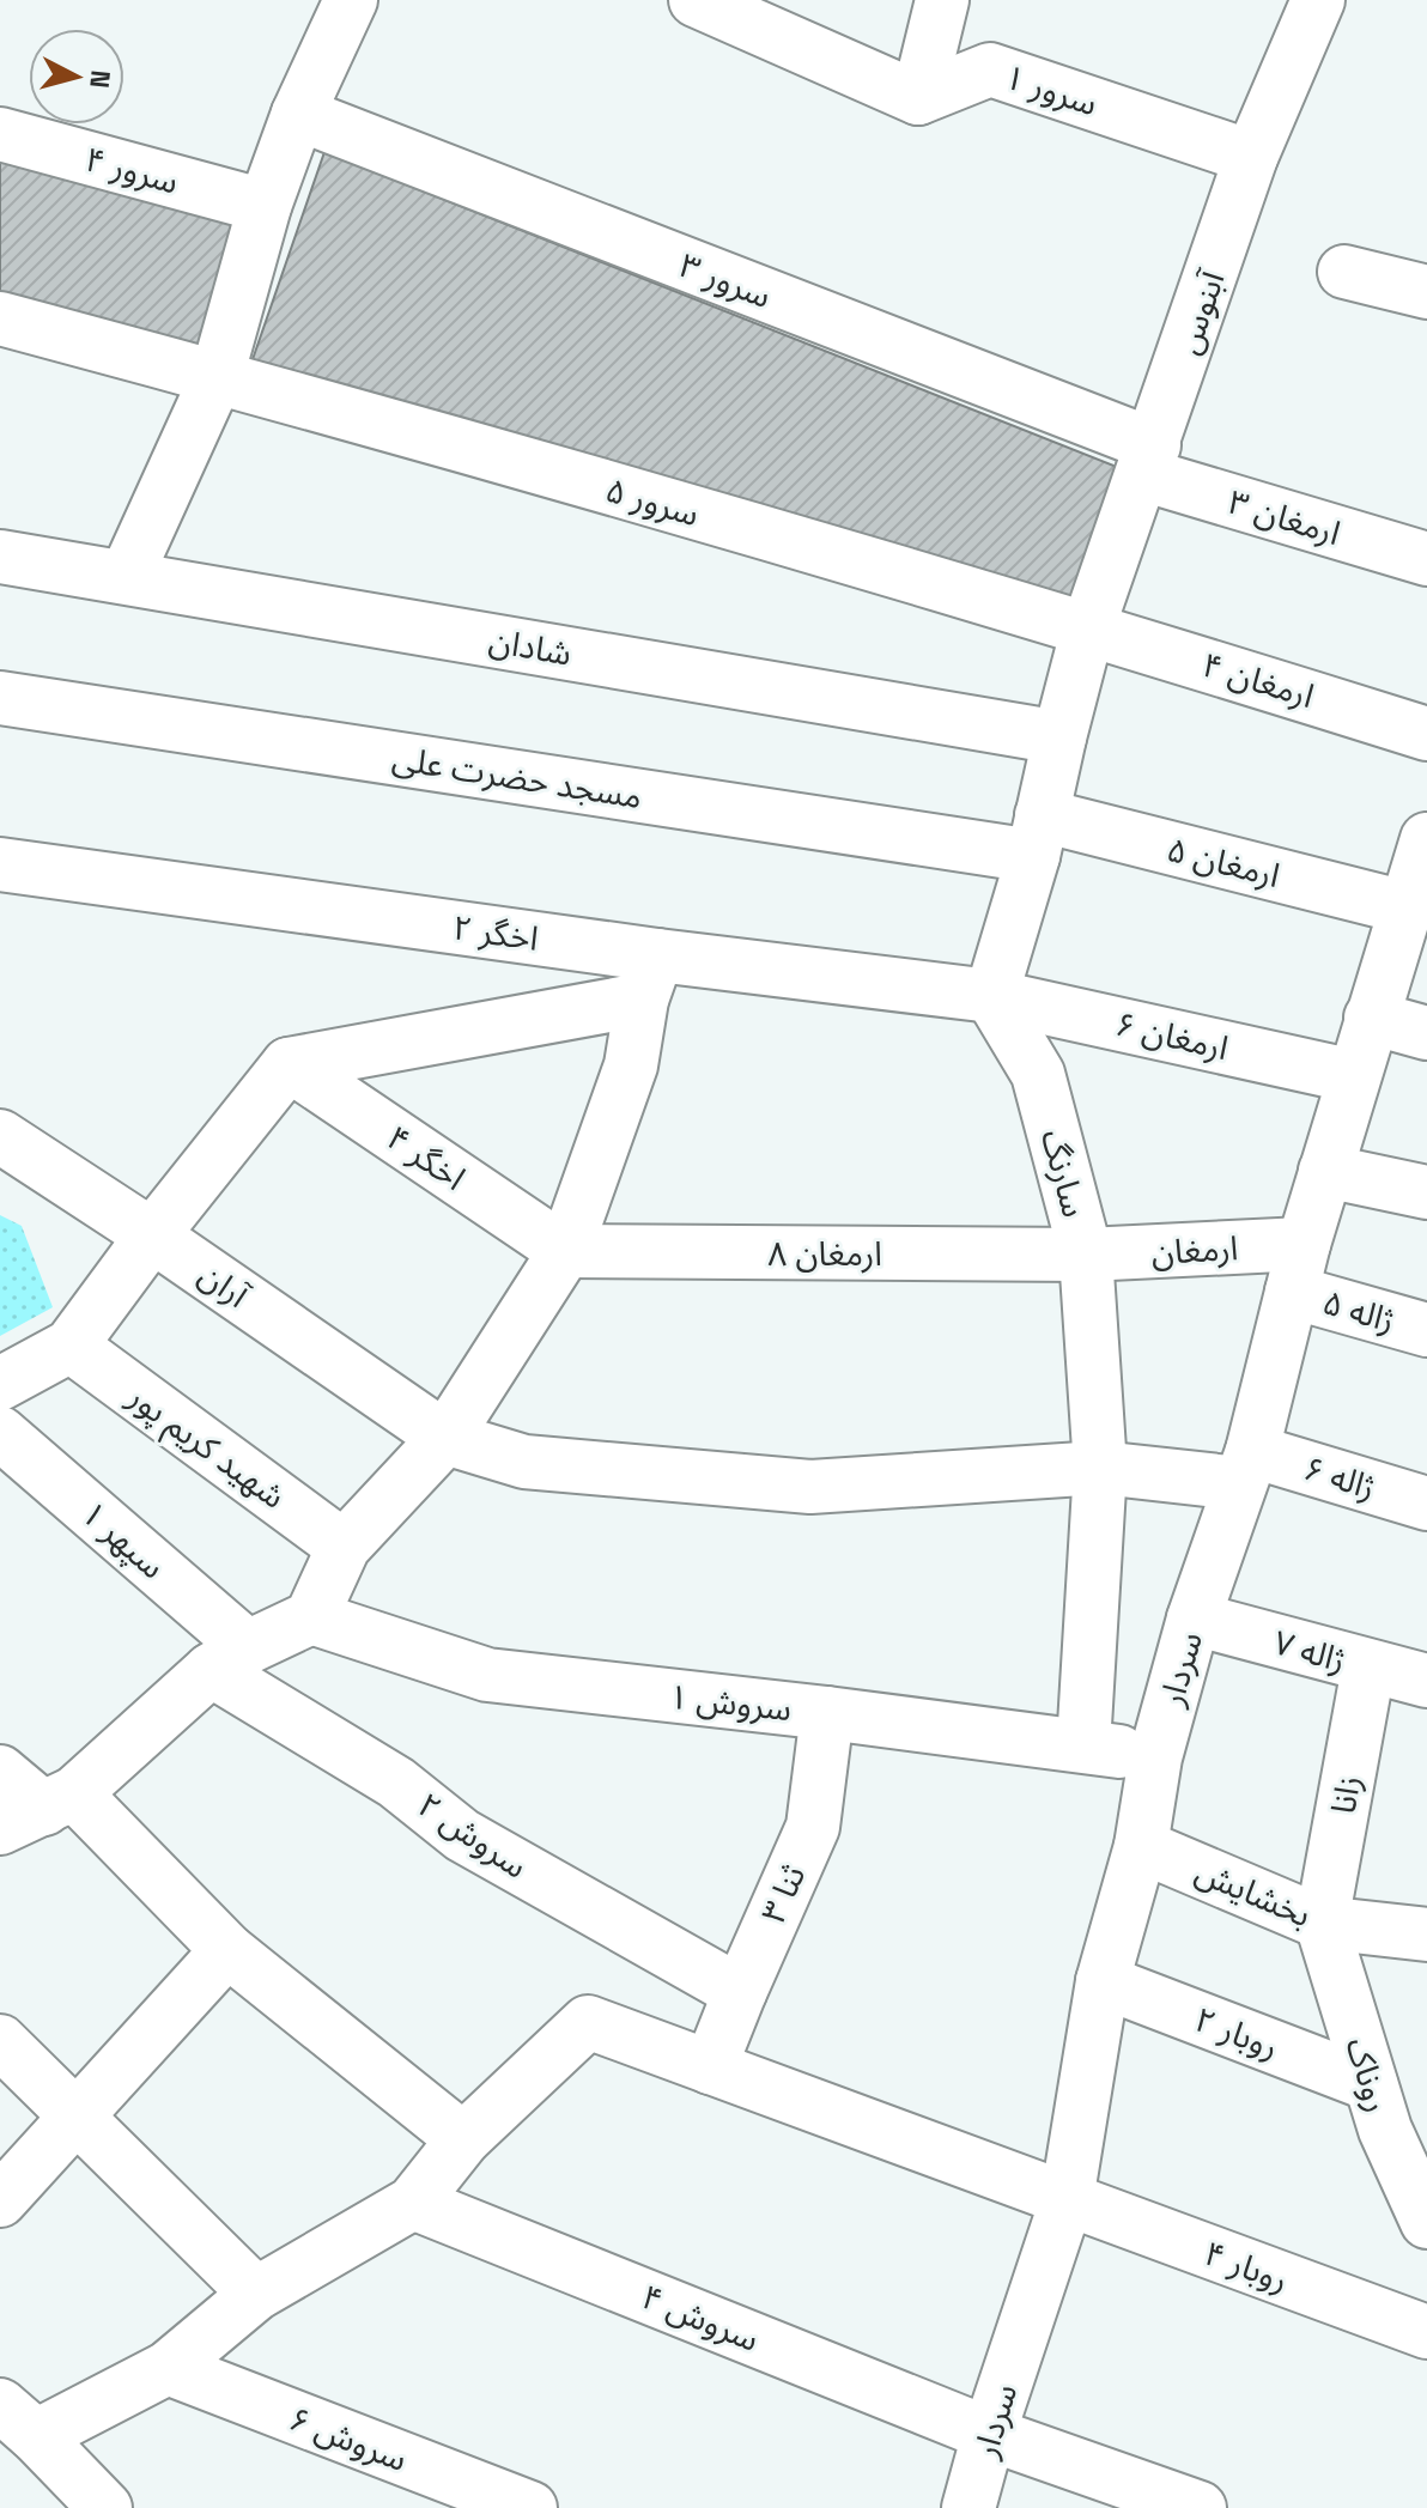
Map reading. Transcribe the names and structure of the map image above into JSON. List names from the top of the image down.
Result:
{
  "streets": {
    "street": [
      "سرور ۱",
      "سرور ۴",
      "سرور ۳",
      "آبنوس",
      "سرور ۵",
      "ارمغان ۳",
      "شادان",
      "ارمغان ۴",
      "مسجد حضرت علی",
      "ارمغان ۵",
      "اخگر ۲",
      "ارمغان ۶",
      "اخگر ۴",
      "سارنگ",
      "ارمغان",
      "ارمغان ۸",
      "آران",
      "ژاله ۵",
      "شهید کریم پور",
      "ژاله ۶",
      "سپهر ۱",
      "ژاله ۷",
      "سردار",
      "سروش ۱",
      "زانا",
      "سروش ۲",
      "بخشایش",
      "ثنا ۳",
      "روبار ۲",
      "روناک",
      "روبار ۴",
      "سروش ۴",
      "سروش ۶"
    ]
  },
  "crossings": [
    ["سرور ۱", "آبنوس"],
    ["سرور ۳", "آبنوس"],
    ["سرور ۳", "ارمغان ۳"],
    ["آبنوس", "سرور ۵"],
    ["آبنوس", "ارمغان ۳"],
    ["آبنوس", "ارمغان ۴"],
    ["سرور ۵", "ارمغان ۴"],
    ["مسجد حضرت علی", "ارمغان ۵"],
    ["ارمغان ۵", "سردار"],
    ["اخگر ۲", "ارمغان ۶"],
    ["اخگر ۲", "سارنگ"],
    ["ارمغان ۶", "سارنگ"],
    ["ارمغان ۶", "سردار"],
    ["اخگر ۴", "ارمغان ۸"],
    ["سارنگ", "ارمغان"],
    ["سارنگ", "ارمغان ۸"],
    ["سارنگ", "آران"],
    ["سارنگ", "ژاله ۶"],
    ["سارنگ", "سروش ۱"],
    ["ارمغان", "ارمغان ۸"],
    ["ارمغان", "ژاله ۵"],
    ["ارمغان", "سردار"],
    ["آران", "ژاله ۶"],
    ["ژاله ۵", "سردار"],
    ["ژاله ۶", "سردار"],
    ["سپهر ۱", "سروش ۲"],
    ["ژاله ۷", "سردار"],
    ["ژاله ۷", "زانا"],
    ["سردار", "سروش ۱"],
    ["سردار", "بخشایش"],
    ["سردار", "روبار ۲"],
    ["سردار", "روبار ۴"],
    ["سردار", "سروش ۴"],
    ["سروش ۱", "ثنا ۳"],
    ["زانا", "بخشایش"],
    ["زانا", "روناک"],
    ["سروش ۲", "ثنا ۳"],
    ["بخشایش", "روناک"],
    ["ثنا ۳", "روبار ۴"],
    ["روبار ۲", "روناک"]
  ],
  "north": "right"
}
